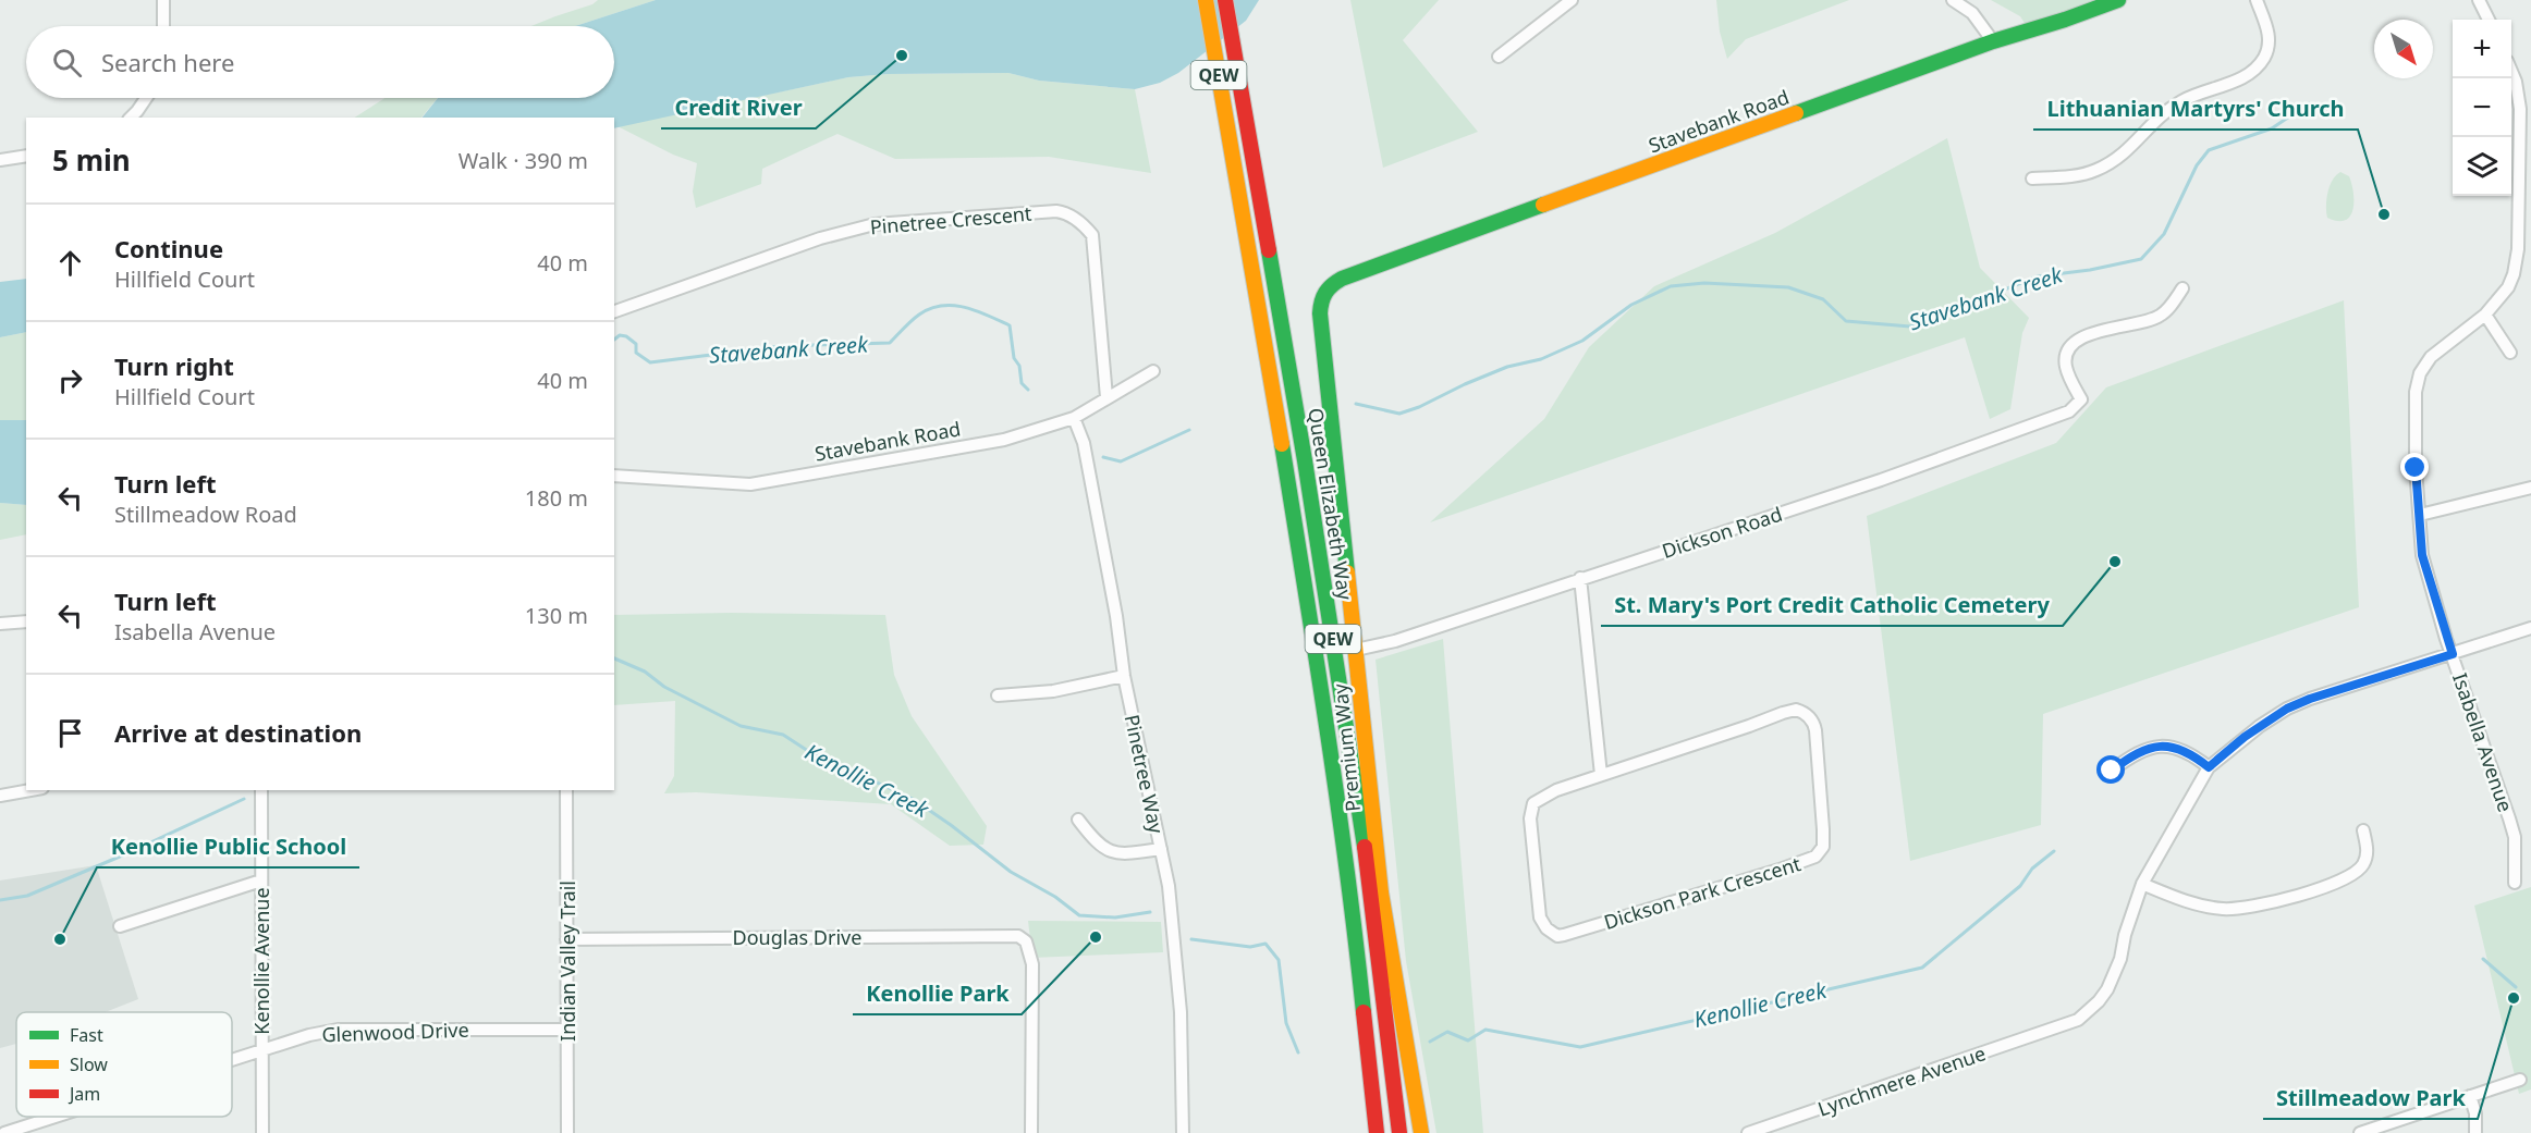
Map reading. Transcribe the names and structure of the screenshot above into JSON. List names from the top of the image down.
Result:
{
  "streets": {
    "main road": [
      "QEW",
      "Stavebank Road",
      "Queen Elizabeth Way",
      "Premium Way"
    ],
    "street": [
      "Pinetree Crescent",
      "Dickson Road",
      "Isabella Avenue",
      "Pinetree Way",
      "Dickson Park Crescent",
      "Douglas Drive",
      "Kenollie Avenue",
      "Indian Valley Trail",
      "Glenwood Drive",
      "Lynchmere Avenue"
    ]
  },
  "crossings": [
    ["Stavebank Road", "Pinetree Crescent"],
    ["Stavebank Road", "Premium Way"],
    ["Stavebank Road", "Pinetree Way"],
    ["Dickson Road", "Premium Way"],
    ["Isabella Avenue", "Lynchmere Avenue"],
    ["Douglas Drive", "Indian Valley Trail"],
    ["Kenollie Avenue", "Glenwood Drive"],
    ["Indian Valley Trail", "Glenwood Drive"]
  ],
  "water": ["Stavebank Creek", "Kenollie Creek"],
  "places": [
    "Credit River",
    "Lithuanian Martyrs' Church",
    "St. Mary's Port Credit Catholic Cemetery",
    "Kenollie Park",
    "Kenollie Public School",
    "Stillmeadow Park"
  ],
  "legend": ["Fast", "Slow", "Jam"],
  "north": "bottom right",
  "page": {
    "map_buttons": ["+", "−"],
    "search": "Search here",
    "heading": ["5 min", "Walk · 390 m"],
    "list": [
      ["Continue", "Hillfield Court", "40 m"],
      ["Turn right", "Hillfield Court", "40 m"],
      ["Turn left", "Stillmeadow Road", "180 m"],
      ["Turn left", "Isabella Avenue", "130 m"],
      "Arrive at destination"
    ]
  }
}
